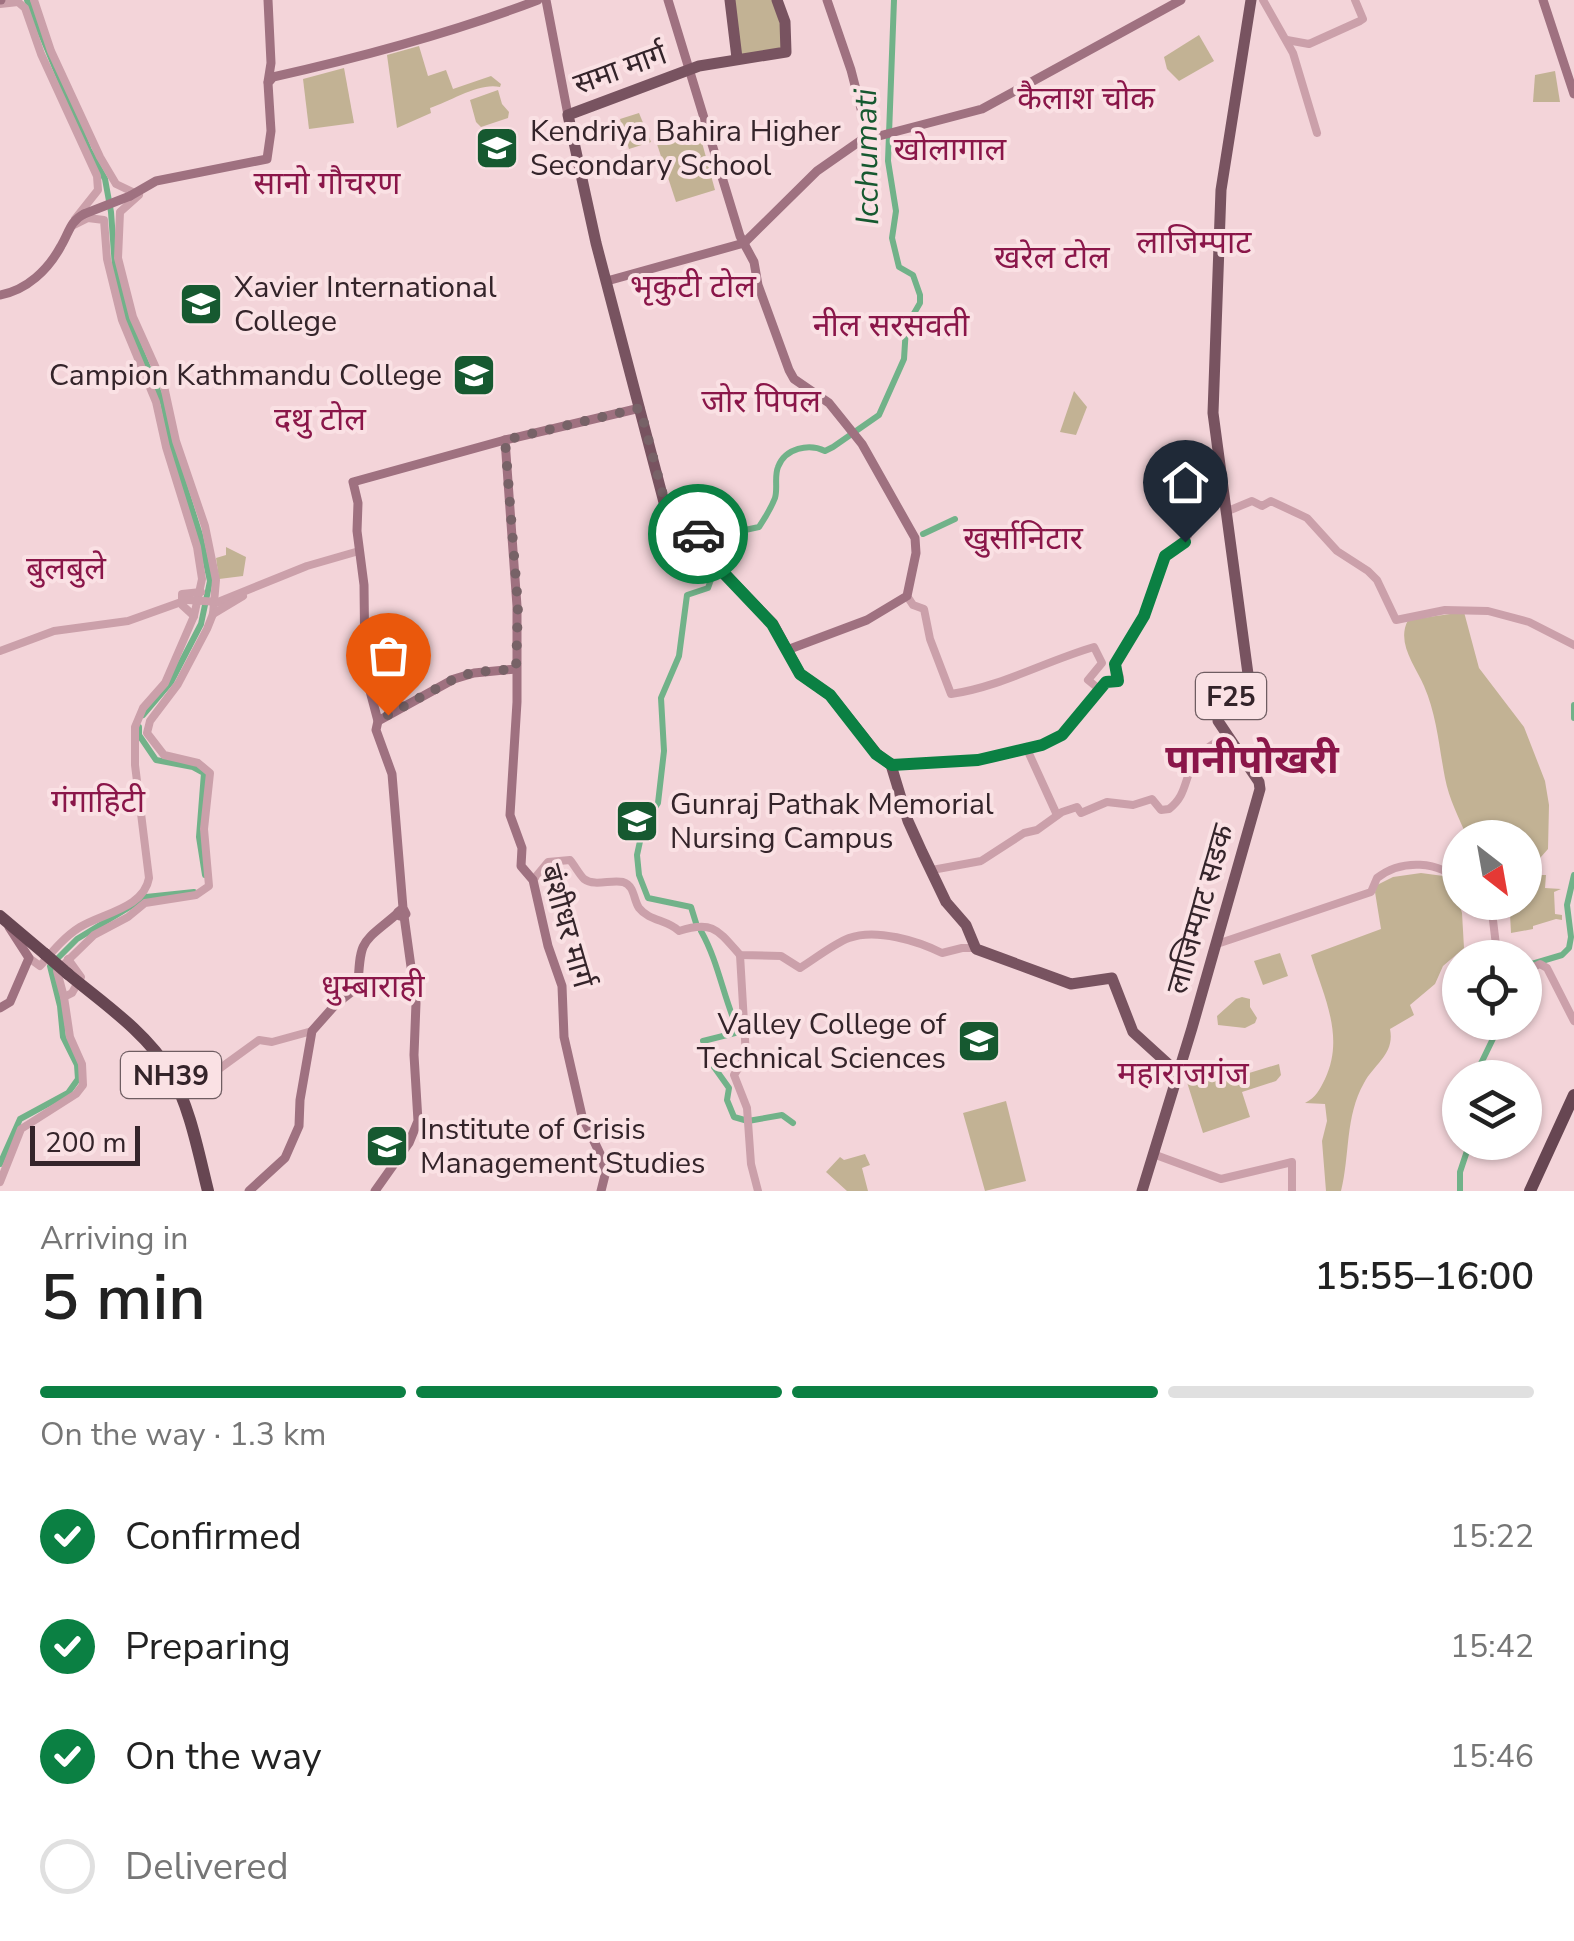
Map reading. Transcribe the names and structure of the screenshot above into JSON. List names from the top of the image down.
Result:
{
  "streets": {
    "highway": ["NH39"],
    "main road": [
      "समा मार्ग",
      "F25",
      "लाजिम्पाट सडक",
      "बंशीधर मार्ग"
    ]
  },
  "crossings": [
    ["F25", "लाजिम्पाट सडक"]
  ],
  "districts": [
    "कैलाश चोक",
    "खोलागाल",
    "सानो गौचरण",
    "लाजिम्पाट",
    "खरेल टोल",
    "भृकुटी टोल",
    "नील सरसवती",
    "जोर पिपल",
    "दथु टोल",
    "खुर्सानिटार",
    "बुलबुले",
    "पानीपोखरी",
    "गंगाहिटी",
    "धुम्बाराही",
    "महाराजगंज"
  ],
  "water": ["Icchumati"],
  "places": {
    "school or university": [
      "Kendriya Bahira Higher Secondary School",
      "Xavier International College",
      "Campion Kathmandu College",
      "Gunraj Pathak Memorial Nursing Campus",
      "Valley College of Technical Sciences",
      "Institute of Crisis Management Studies"
    ]
  },
  "scale_bar": "200 m",
  "north": "bottom right",
  "page": {
    "scale": "200 m",
    "heading": ["5 min", "Arriving in", "15:55–16:00"],
    "bar": "On the way · 1.3 km",
    "list": [
      ["Confirmed", "15:22"],
      ["Preparing", "15:42"],
      ["On the way", "15:46"],
      "Delivered"
    ]
  }
}
